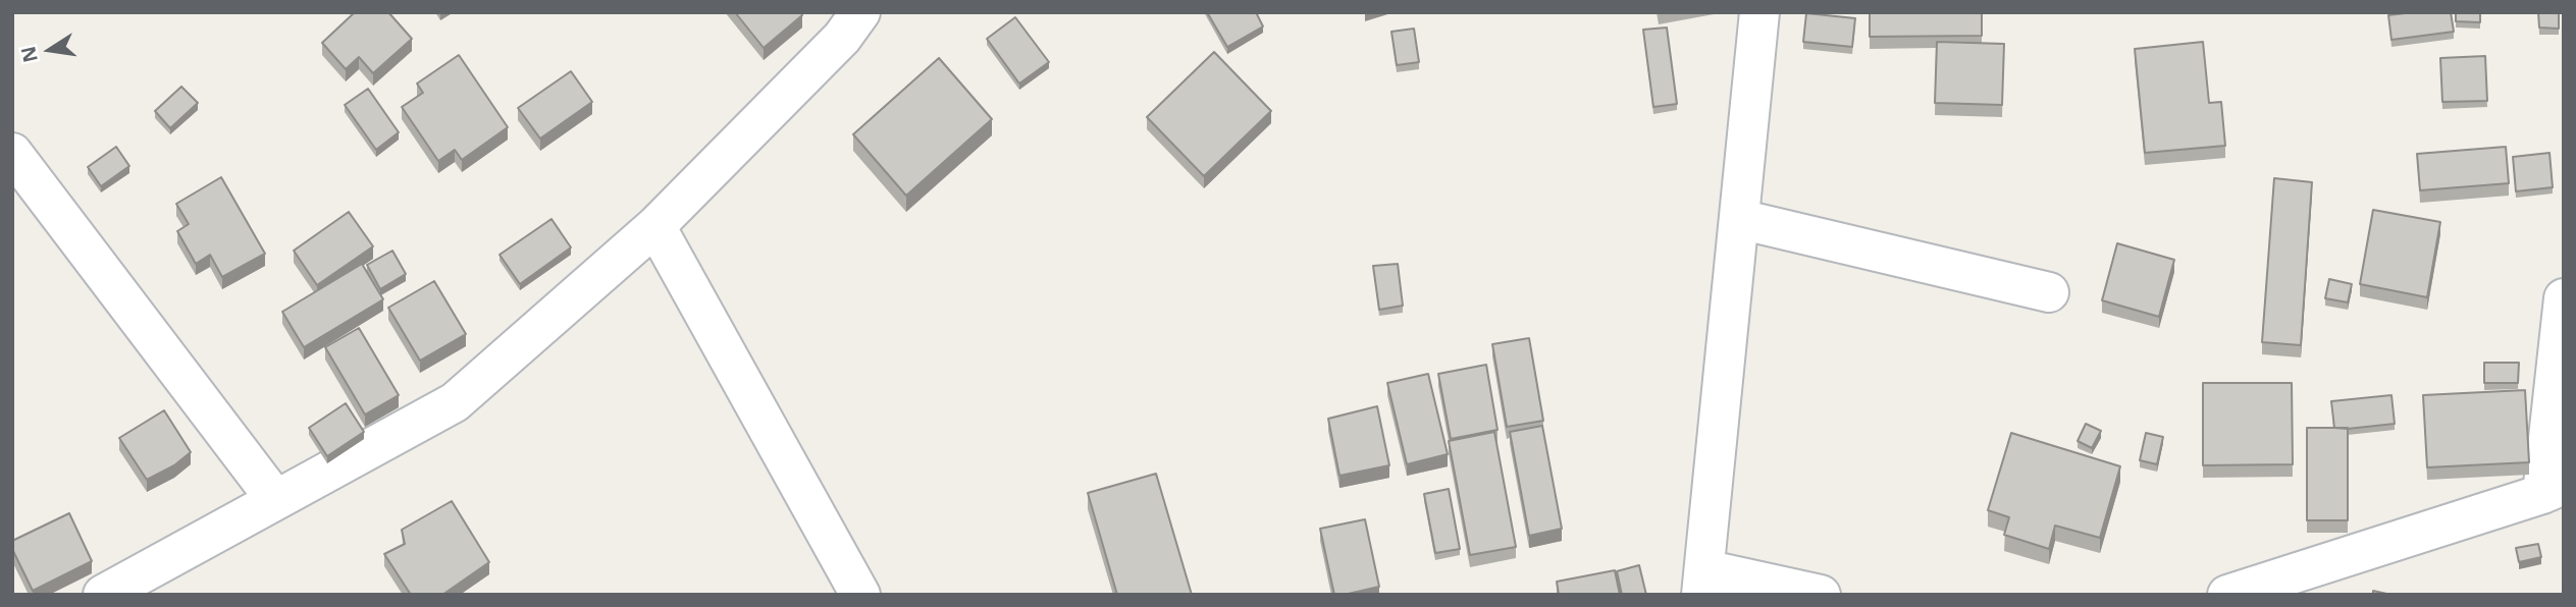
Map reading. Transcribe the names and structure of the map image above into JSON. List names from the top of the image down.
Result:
{
  "north": "left"
}
